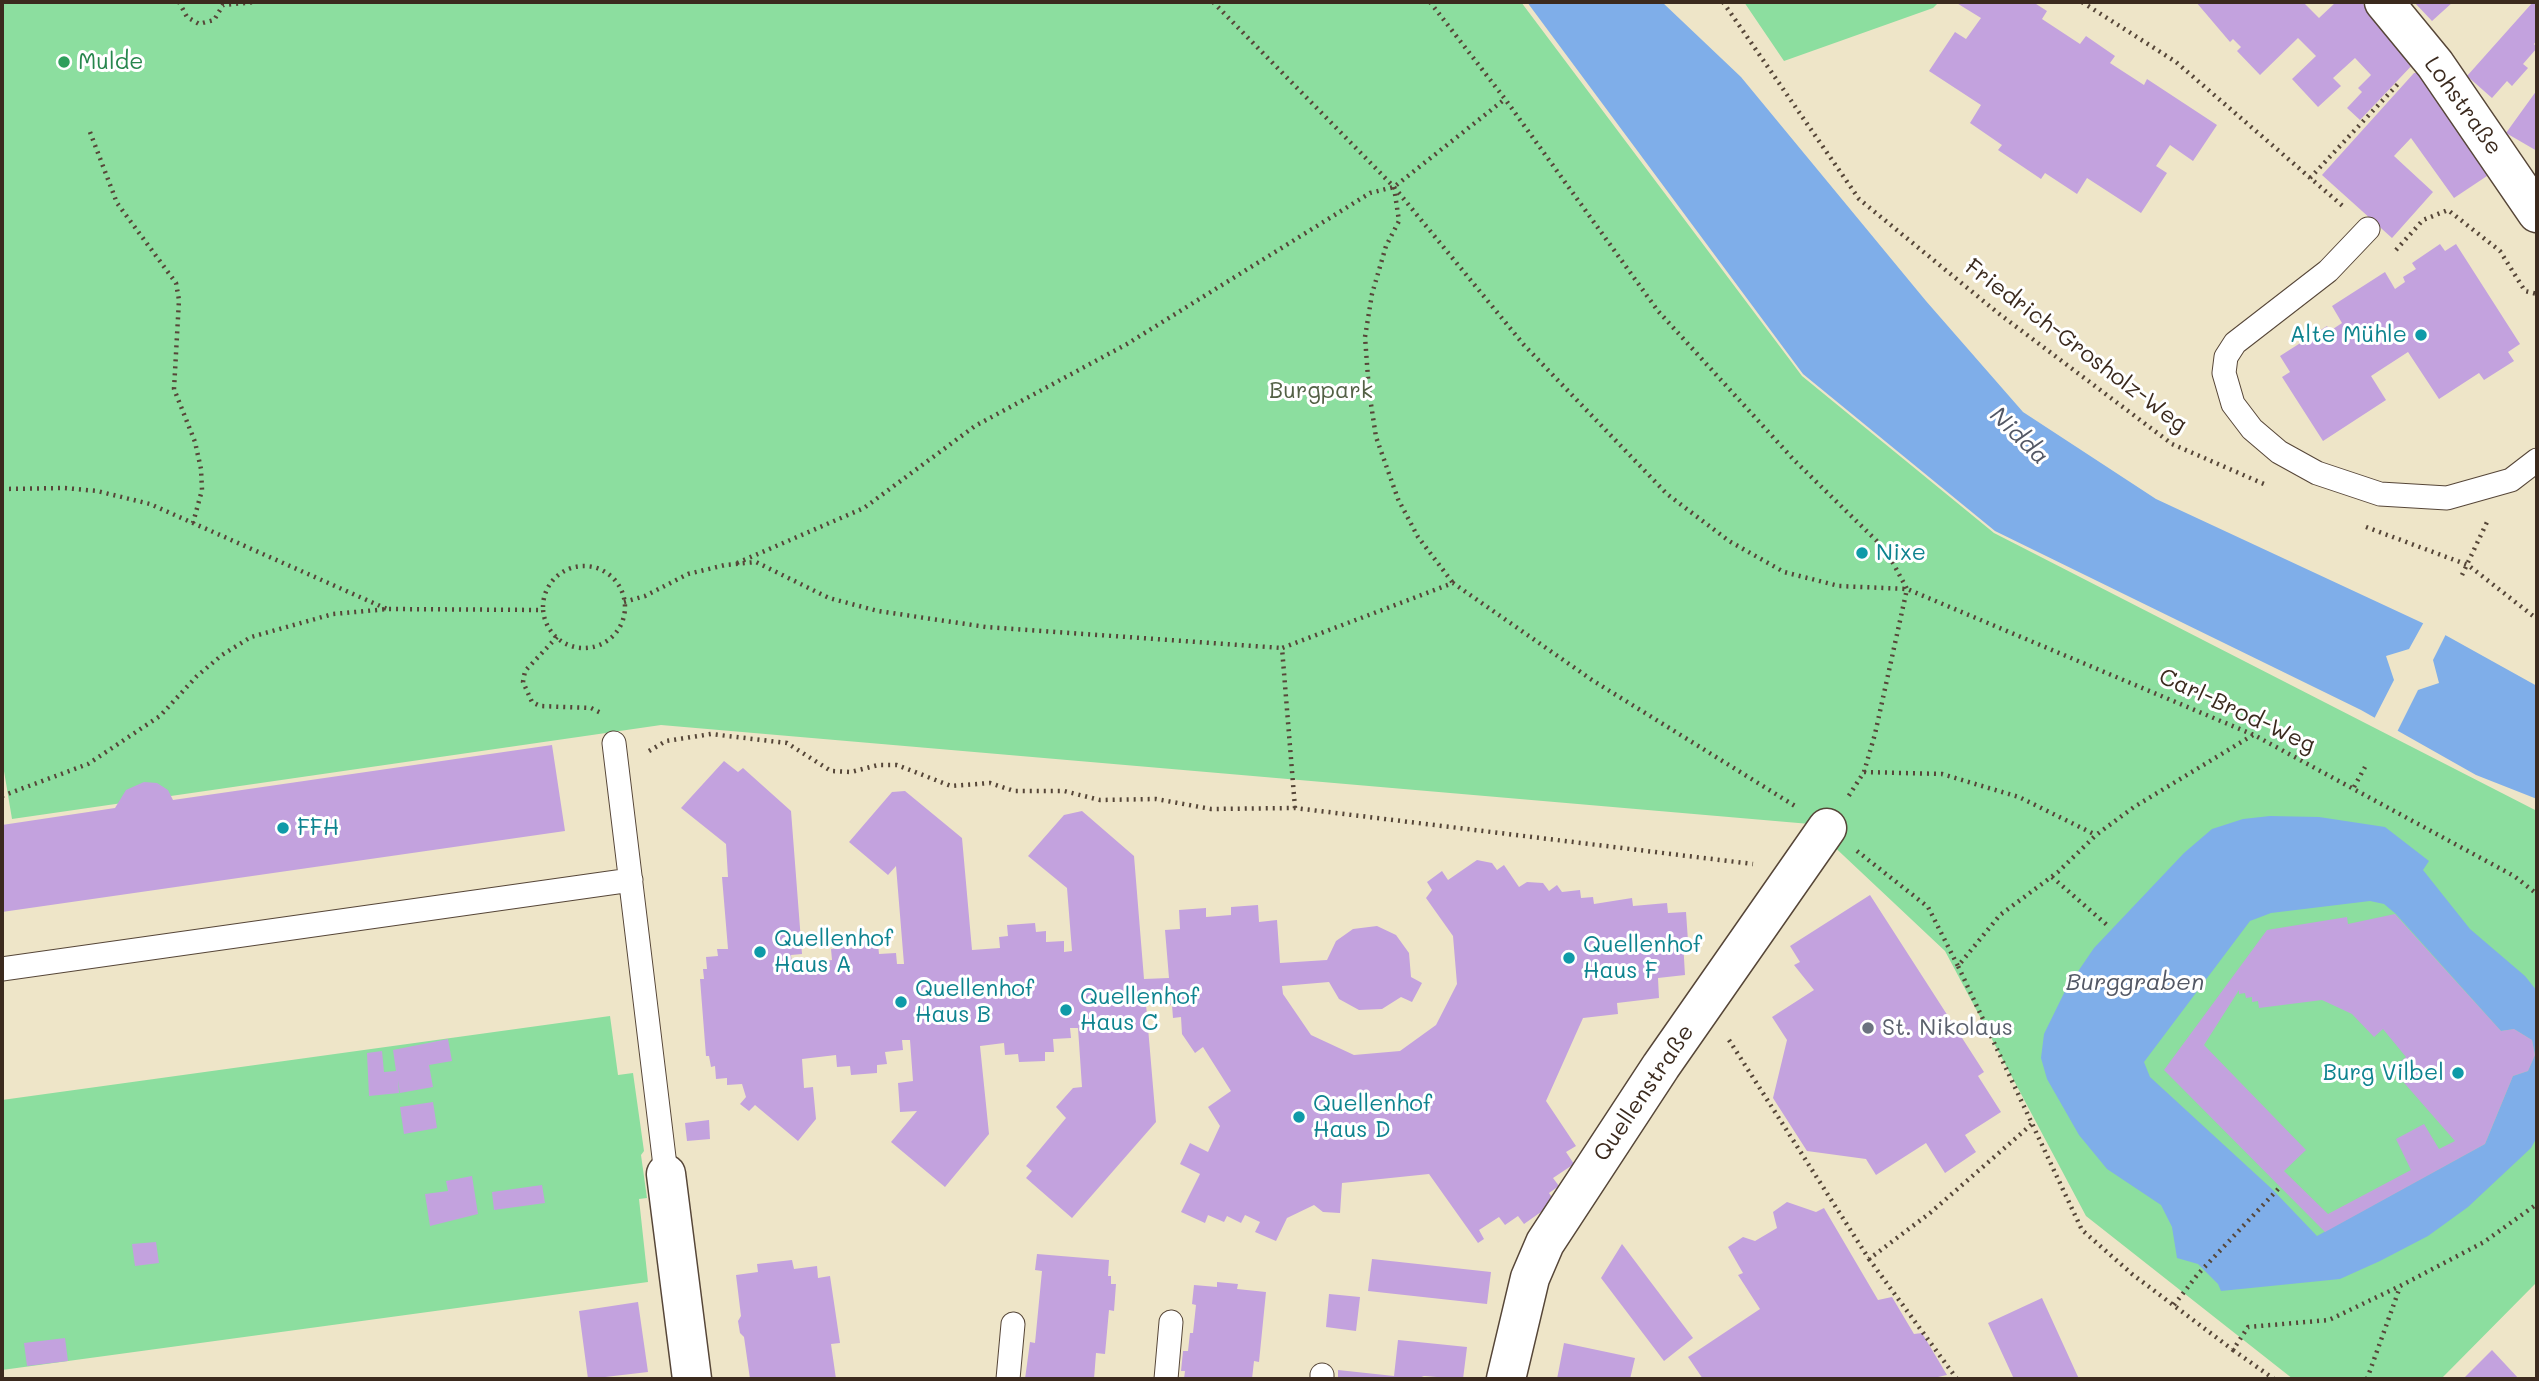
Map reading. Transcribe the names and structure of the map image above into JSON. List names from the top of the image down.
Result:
{
  "streets": {
    "street": ["Lohstraße", "Quellenstraße"],
    "path": ["Friedrich-Grosholz-Weg", "Carl-Brod-Weg"]
  },
  "water": ["Nidda", "Burggraben"],
  "parks": ["Burgpark"],
  "places": [
    "Mulde",
    "Alte Mühle",
    "Nixe",
    "FFH",
    "Quellenhof Haus A",
    "Quellenhof Haus F",
    "Quellenhof Haus B",
    "Quellenhof Haus C",
    "St. Nikolaus",
    "Burg Vilbel",
    "Quellenhof Haus D"
  ]
}
